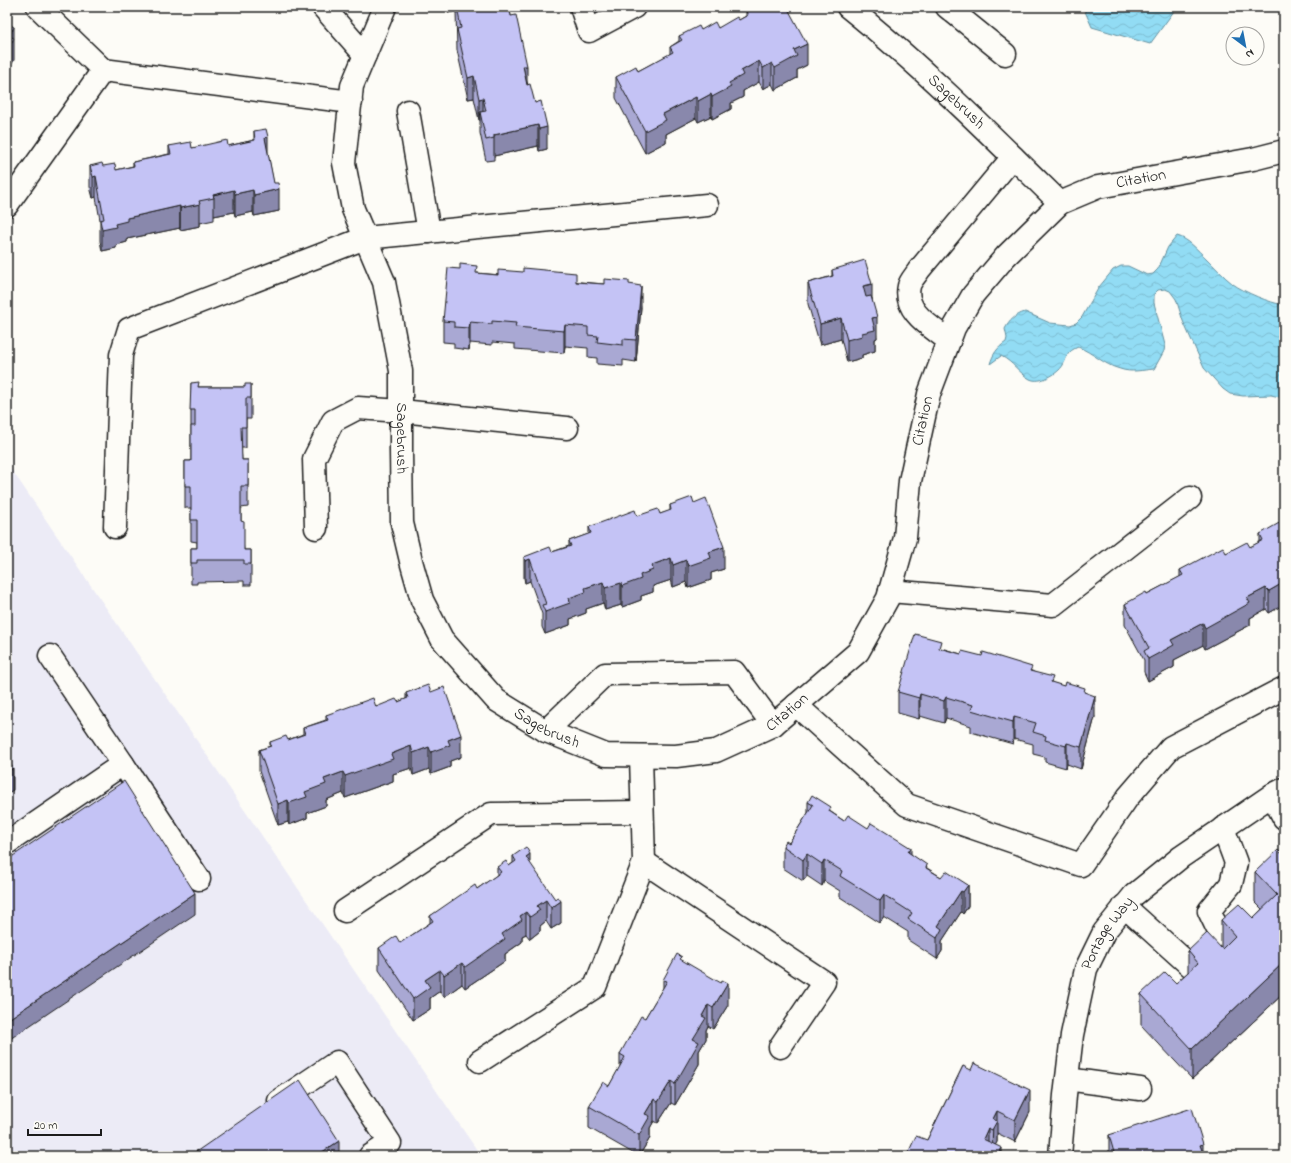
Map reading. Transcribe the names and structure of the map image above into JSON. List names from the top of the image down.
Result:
{
  "streets": {
    "street": ["Sagebrush", "Citation", "Portage Way"]
  },
  "crossings": [
    ["Sagebrush", "Citation"]
  ],
  "scale_bar": "20 m",
  "north": "bottom right"
}
